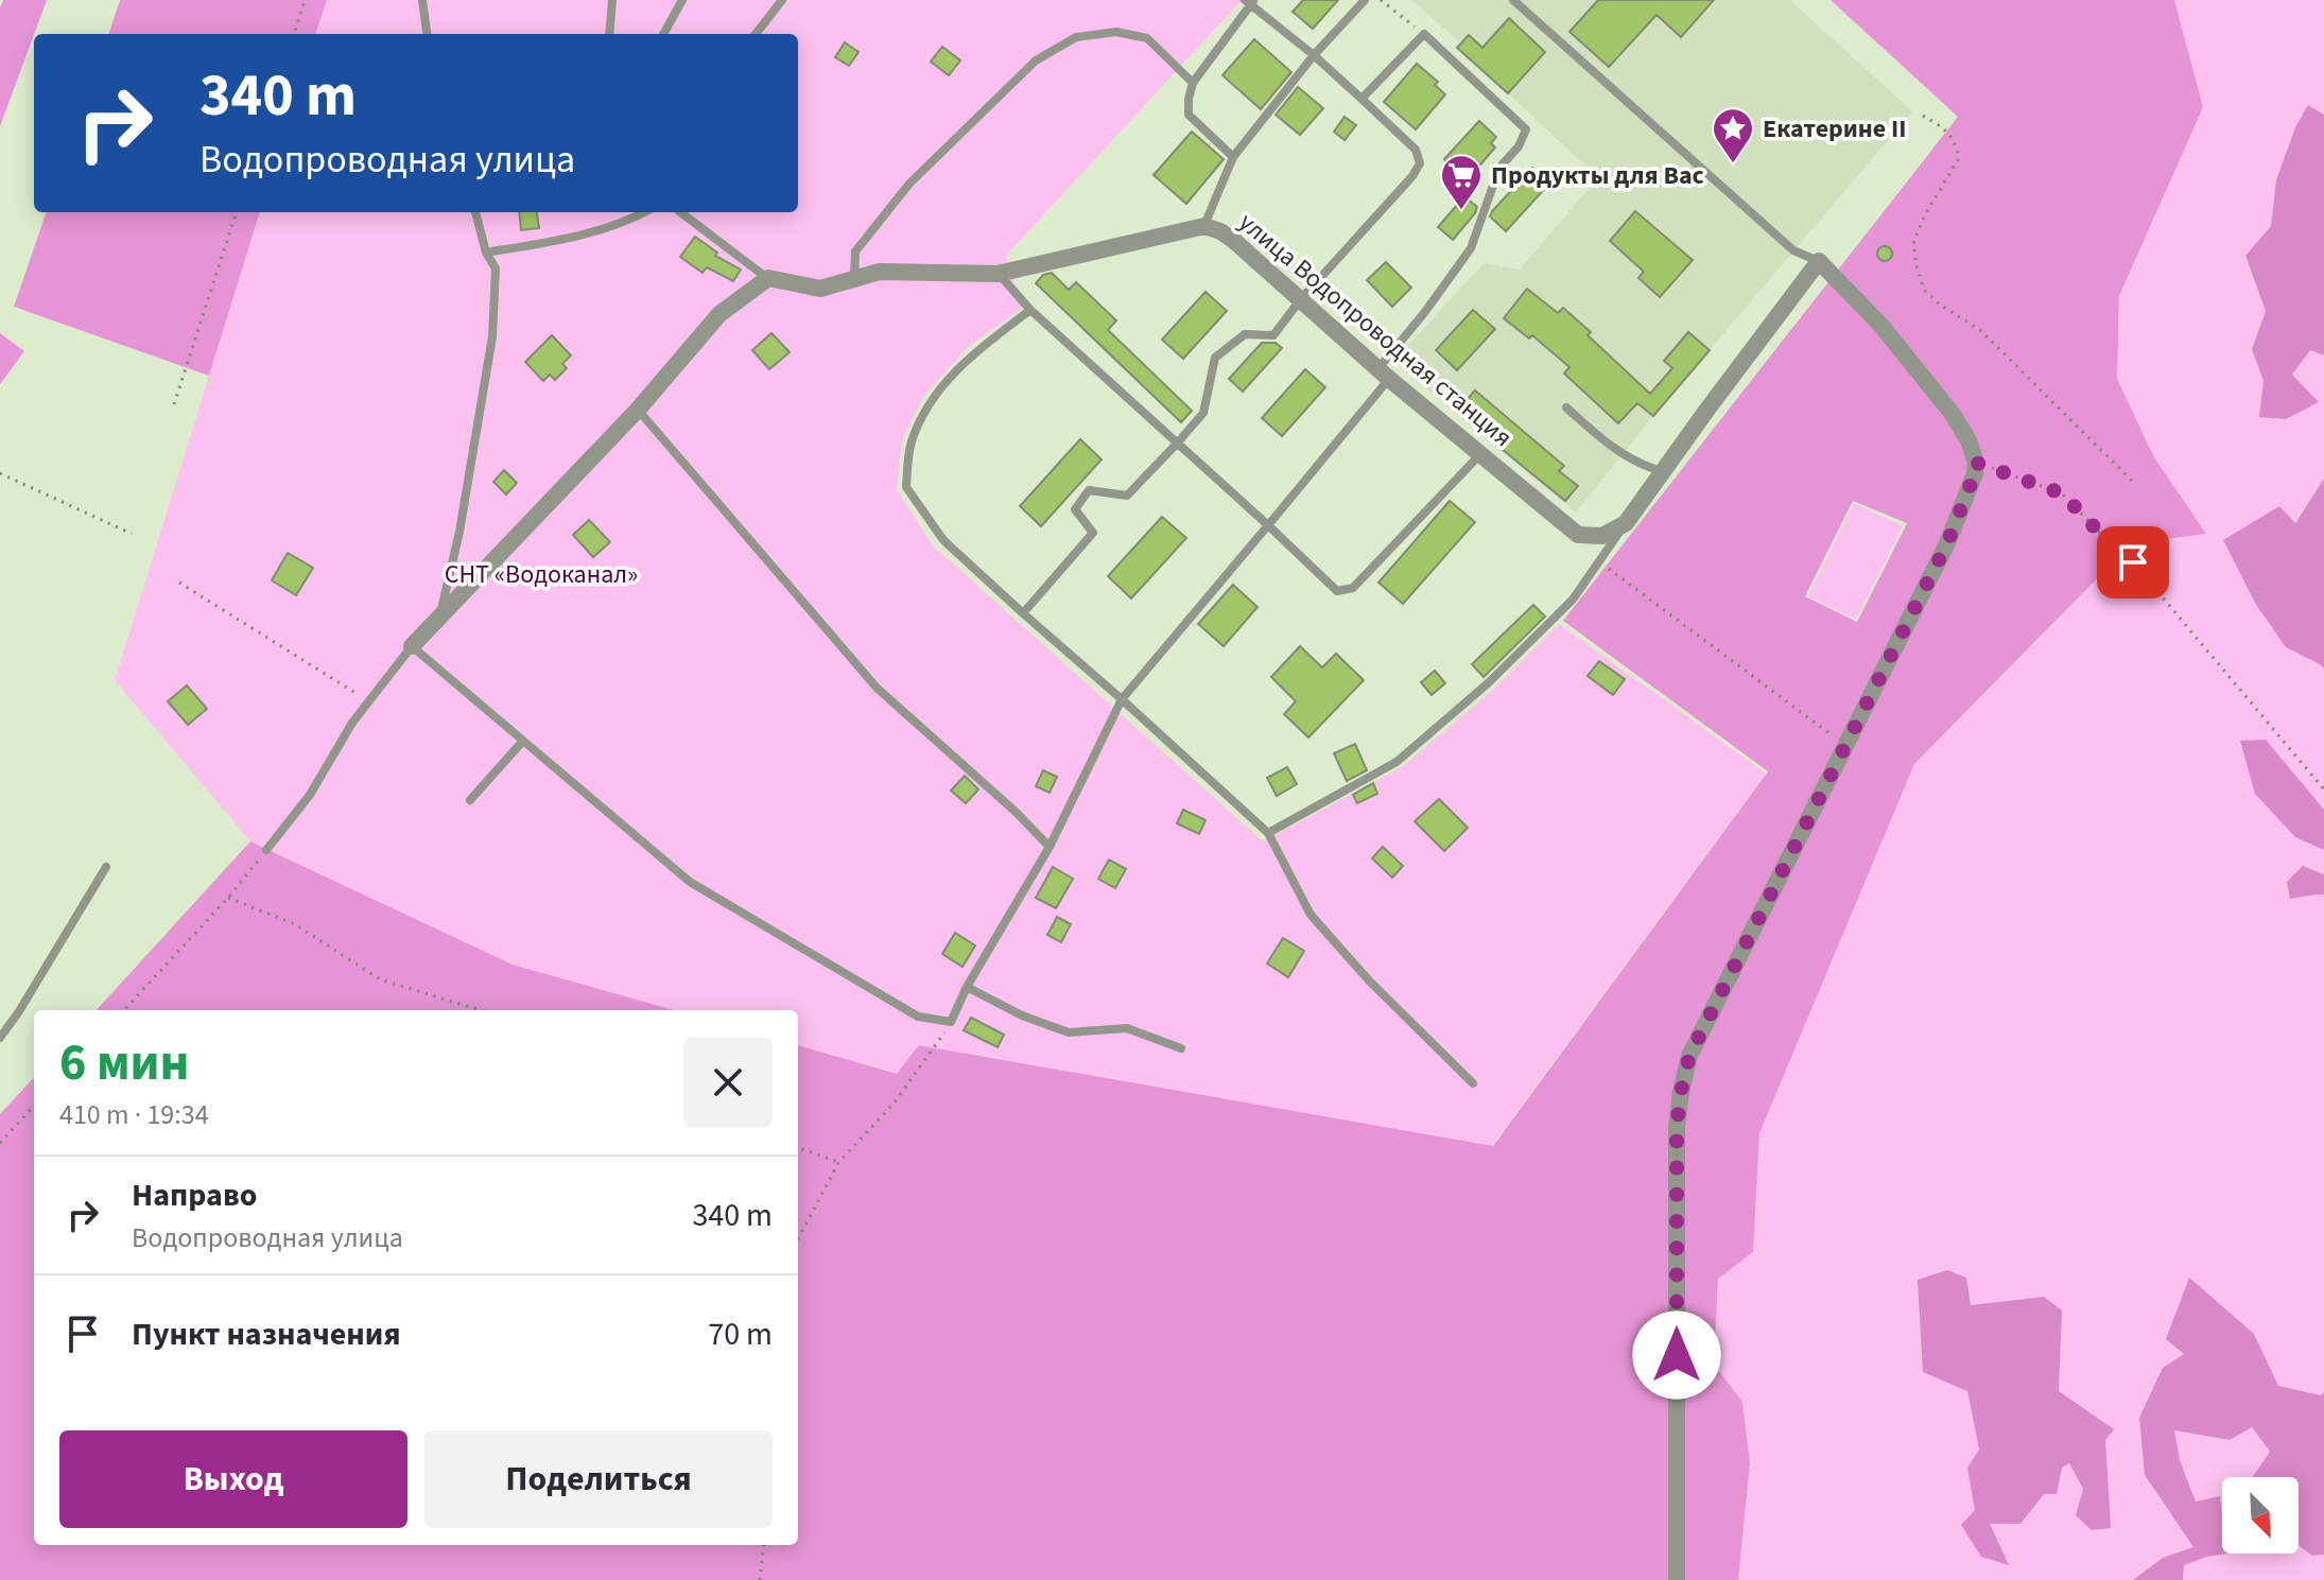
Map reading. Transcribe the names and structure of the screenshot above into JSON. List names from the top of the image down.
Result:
{
  "streets": {
    "street": ["улица Водопроводная станция"]
  },
  "parks": ["СНТ «Водоканал»"],
  "places": {
    "place": ["Екатерине II"],
    "supermarket": ["Продукты для Вас"]
  },
  "north": "bottom right",
  "page": {
    "turn": ["340 m", "Водопроводная улица"],
    "heading": ["6 мин", "410 m · 19:34"],
    "list": [
      {
        "name": "Направо",
        "note": "Водопроводная улица",
        "value": "340 m"
      },
      {
        "name": "Пункт назначения",
        "value": "70 m"
      }
    ],
    "buttons": ["Выход", "Поделиться"]
  }
}
